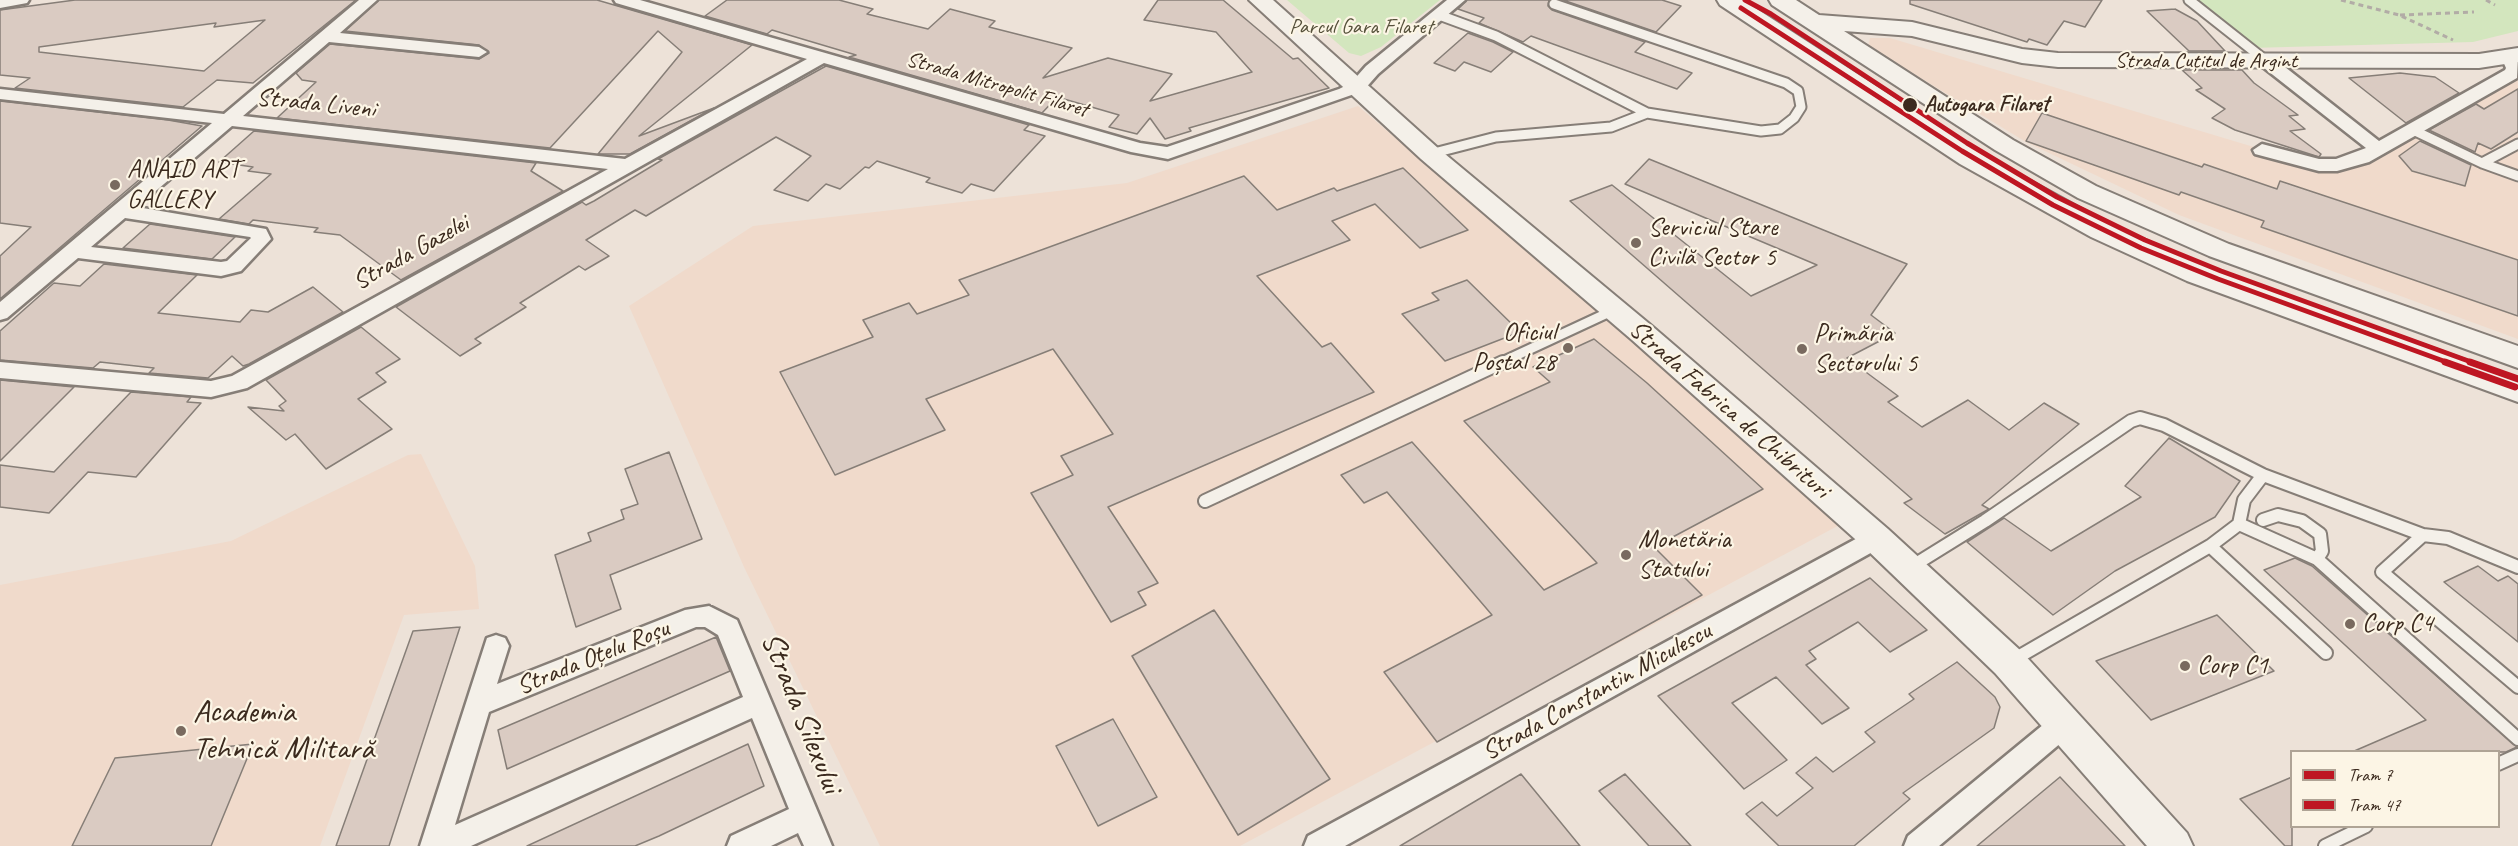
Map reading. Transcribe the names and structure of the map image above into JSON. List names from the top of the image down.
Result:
{
  "streets": {
    "street": [
      "Strada Cuțitul de Argint",
      "Strada Mitropolit Filaret",
      "Strada Liveni",
      "Strada Gazelei",
      "Strada Fabrica de Chibrituri",
      "Strada Oțelu Roșu",
      "Strada Constantin Miculescu",
      "Strada Silexului"
    ]
  },
  "crossings": [
    ["Strada Mitropolit Filaret", "Strada Gazelei"],
    ["Strada Mitropolit Filaret", "Strada Fabrica de Chibrituri"],
    ["Strada Liveni", "Strada Gazelei"],
    ["Strada Fabrica de Chibrituri", "Strada Constantin Miculescu"],
    ["Strada Oțelu Roșu", "Strada Silexului"]
  ],
  "parks": ["Parcul Gara Filaret"],
  "places": [
    "Autogara Filaret",
    "ANAID ART GALLERY",
    "Serviciul Stare Civilă Sector 5",
    "Oficiul Poștal 28",
    "Primăria Sectorului 5",
    "Monetăria Statului",
    "Corp C4",
    "Corp C1",
    "Academia Tehnică Militară"
  ],
  "lines": ["tram line 7", "tram line 47"],
  "legend": ["Tram 7", "Tram 47"]
}
